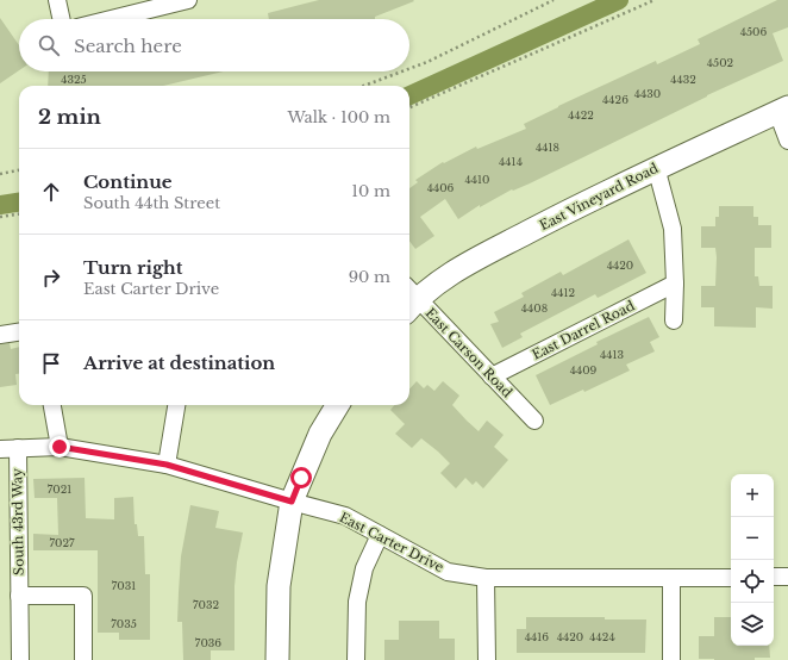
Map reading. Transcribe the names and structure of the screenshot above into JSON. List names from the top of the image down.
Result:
{
  "streets": {
    "street": [
      "East Vineyard Road",
      "East Darrel Road",
      "East Carson Road",
      "South 43rd Way",
      "East Carter Drive"
    ]
  },
  "crossings": [
    ["East Darrel Road", "East Carson Road"],
    ["South 43rd Way", "East Carter Drive"]
  ],
  "house_numbers": [
    "4506",
    "4502",
    "4325",
    "4432",
    "4430",
    "4426",
    "4422",
    "4418",
    "4414",
    "4410",
    "4406",
    "4420",
    "4412",
    "4408",
    "4413",
    "4409",
    "7021",
    "7027",
    "7031",
    "7032",
    "7035",
    "4416",
    "4420",
    "4424",
    "7036"
  ],
  "page": {
    "search": "Search here",
    "heading": ["2 min", "Walk · 100 m"],
    "list": [
      ["Continue", "South 44th Street", "10 m"],
      ["Turn right", "East Carter Drive", "90 m"],
      "Arrive at destination"
    ],
    "map_buttons": ["+", "−"]
  }
}
